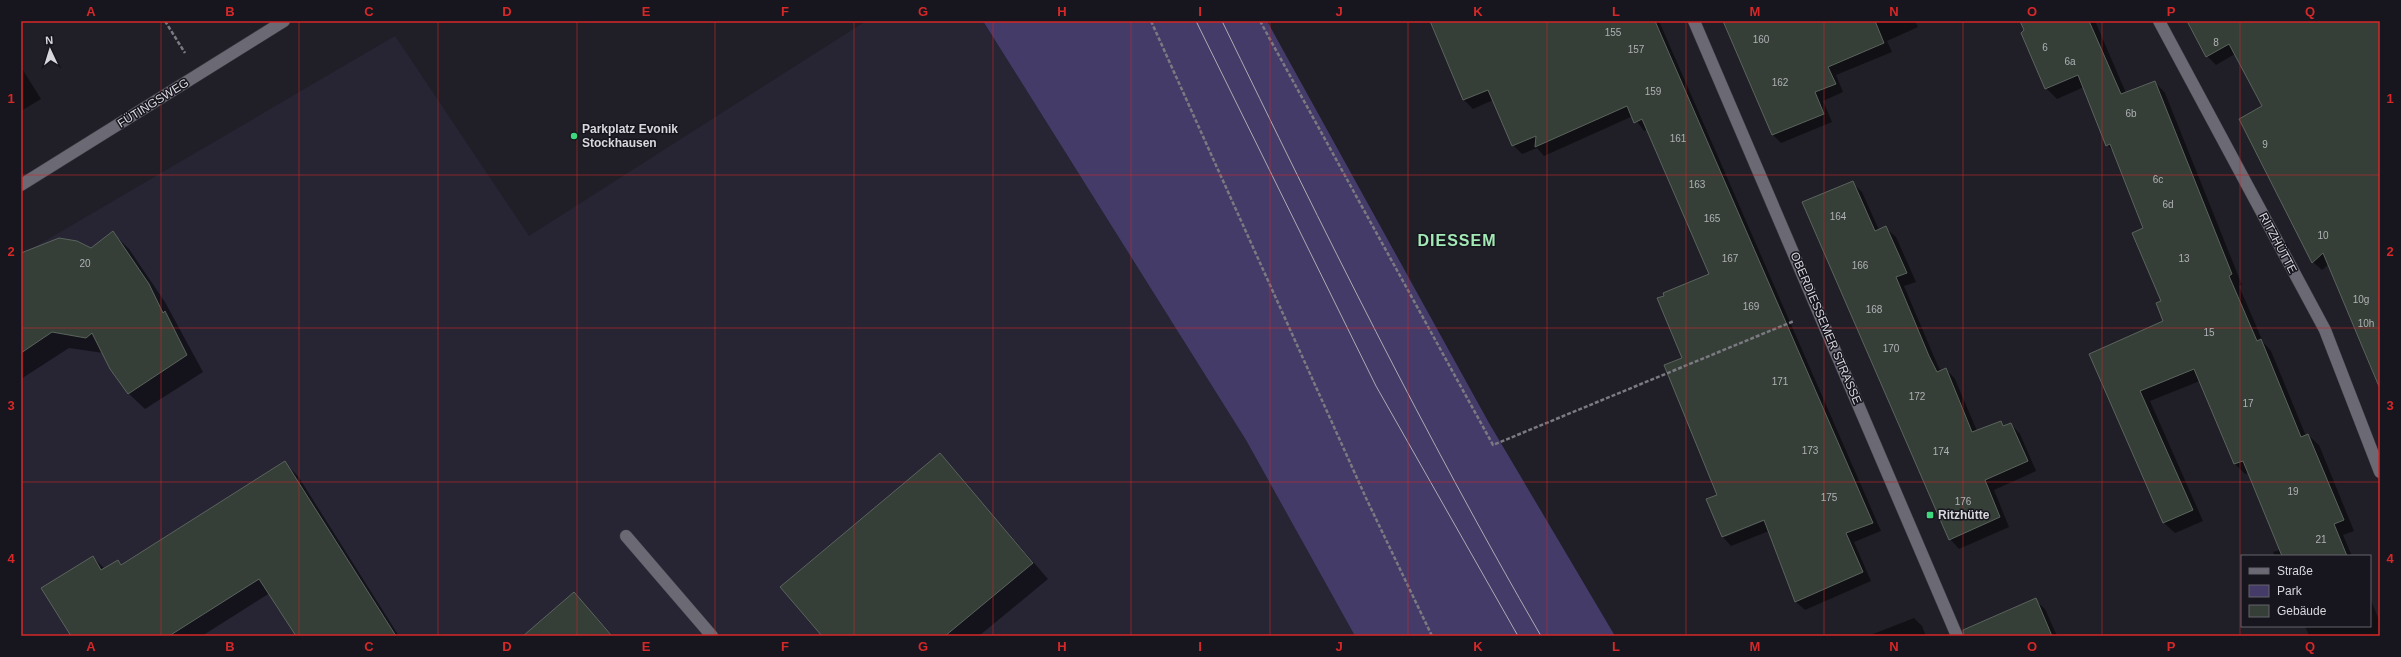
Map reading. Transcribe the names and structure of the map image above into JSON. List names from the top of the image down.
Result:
{
  "streets": {
    "street": ["FÜTINGSWEG", "RITZHÜTTE", "OBERDIESSEMER STRASSE"]
  },
  "districts": ["DIESSEM"],
  "places": {
    "other": ["Parkplatz Evonik Stockhausen"],
    "transit": ["Ritzhütte"]
  },
  "house_numbers": [
    "155",
    "160",
    "8",
    "6",
    "157",
    "6a",
    "162",
    "159",
    "6b",
    "161",
    "9",
    "6c",
    "163",
    "6d",
    "164",
    "165",
    "10",
    "167",
    "13",
    "20",
    "166",
    "10g",
    "169",
    "168",
    "10h",
    "15",
    "170",
    "171",
    "172",
    "17",
    "173",
    "174",
    "19",
    "175",
    "176",
    "21"
  ],
  "legend": ["Straße", "Park", "Gebäude"],
  "north": "top",
  "grid": {
    "columns": [
      "A",
      "B",
      "C",
      "D",
      "E",
      "F",
      "G",
      "H",
      "I",
      "J",
      "K",
      "L",
      "M",
      "N",
      "O",
      "P",
      "Q"
    ],
    "rows": [
      "1",
      "2",
      "3",
      "4"
    ]
  }
}
